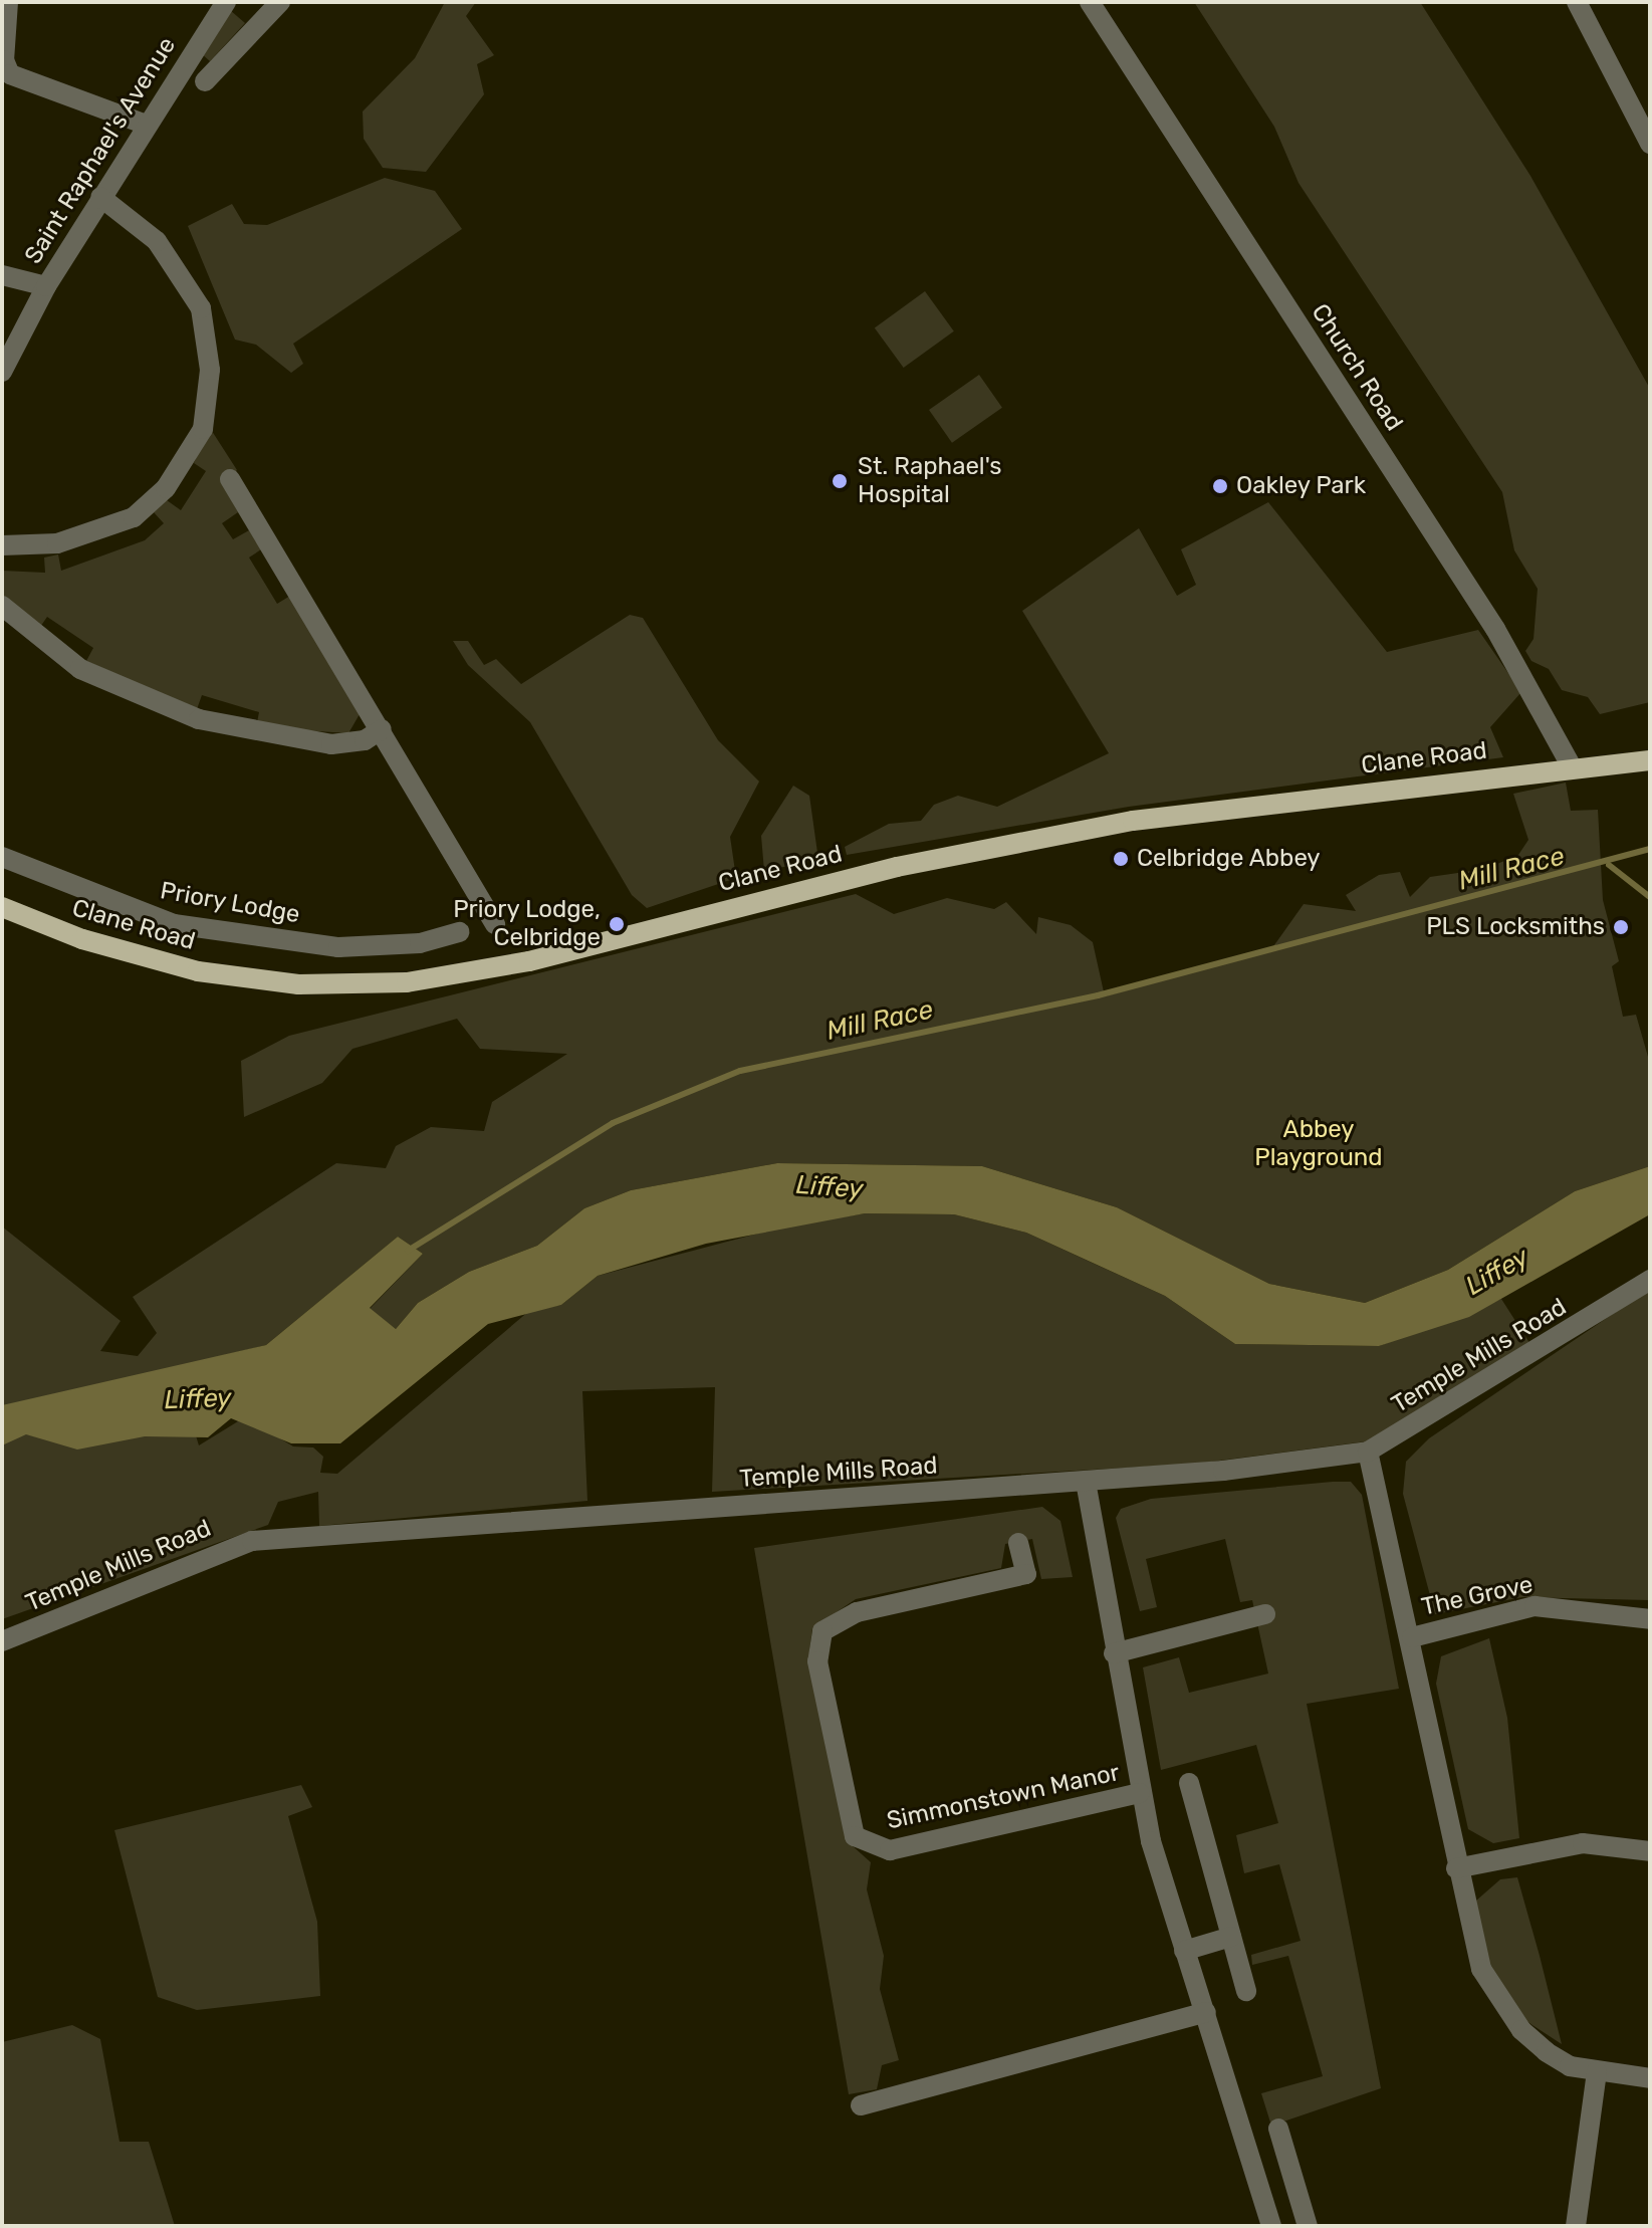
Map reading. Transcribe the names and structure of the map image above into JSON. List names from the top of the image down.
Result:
{
  "streets": {
    "main road": ["Clane Road"],
    "street": [
      "Saint Raphael's Avenue",
      "Church Road",
      "Priory Lodge",
      "Temple Mills Road",
      "The Grove",
      "Simmonstown Manor"
    ]
  },
  "crossings": [
    ["Church Road", "Clane Road"],
    ["Temple Mills Road", "The Grove"],
    ["Temple Mills Road", "Simmonstown Manor"]
  ],
  "water": ["Mill Race", "Liffey"],
  "parks": ["Abbey Playground"],
  "places": [
    "St. Raphael's Hospital",
    "Oakley Park",
    "Celbridge Abbey",
    "Priory Lodge, Celbridge",
    "PLS Locksmiths"
  ]
}
